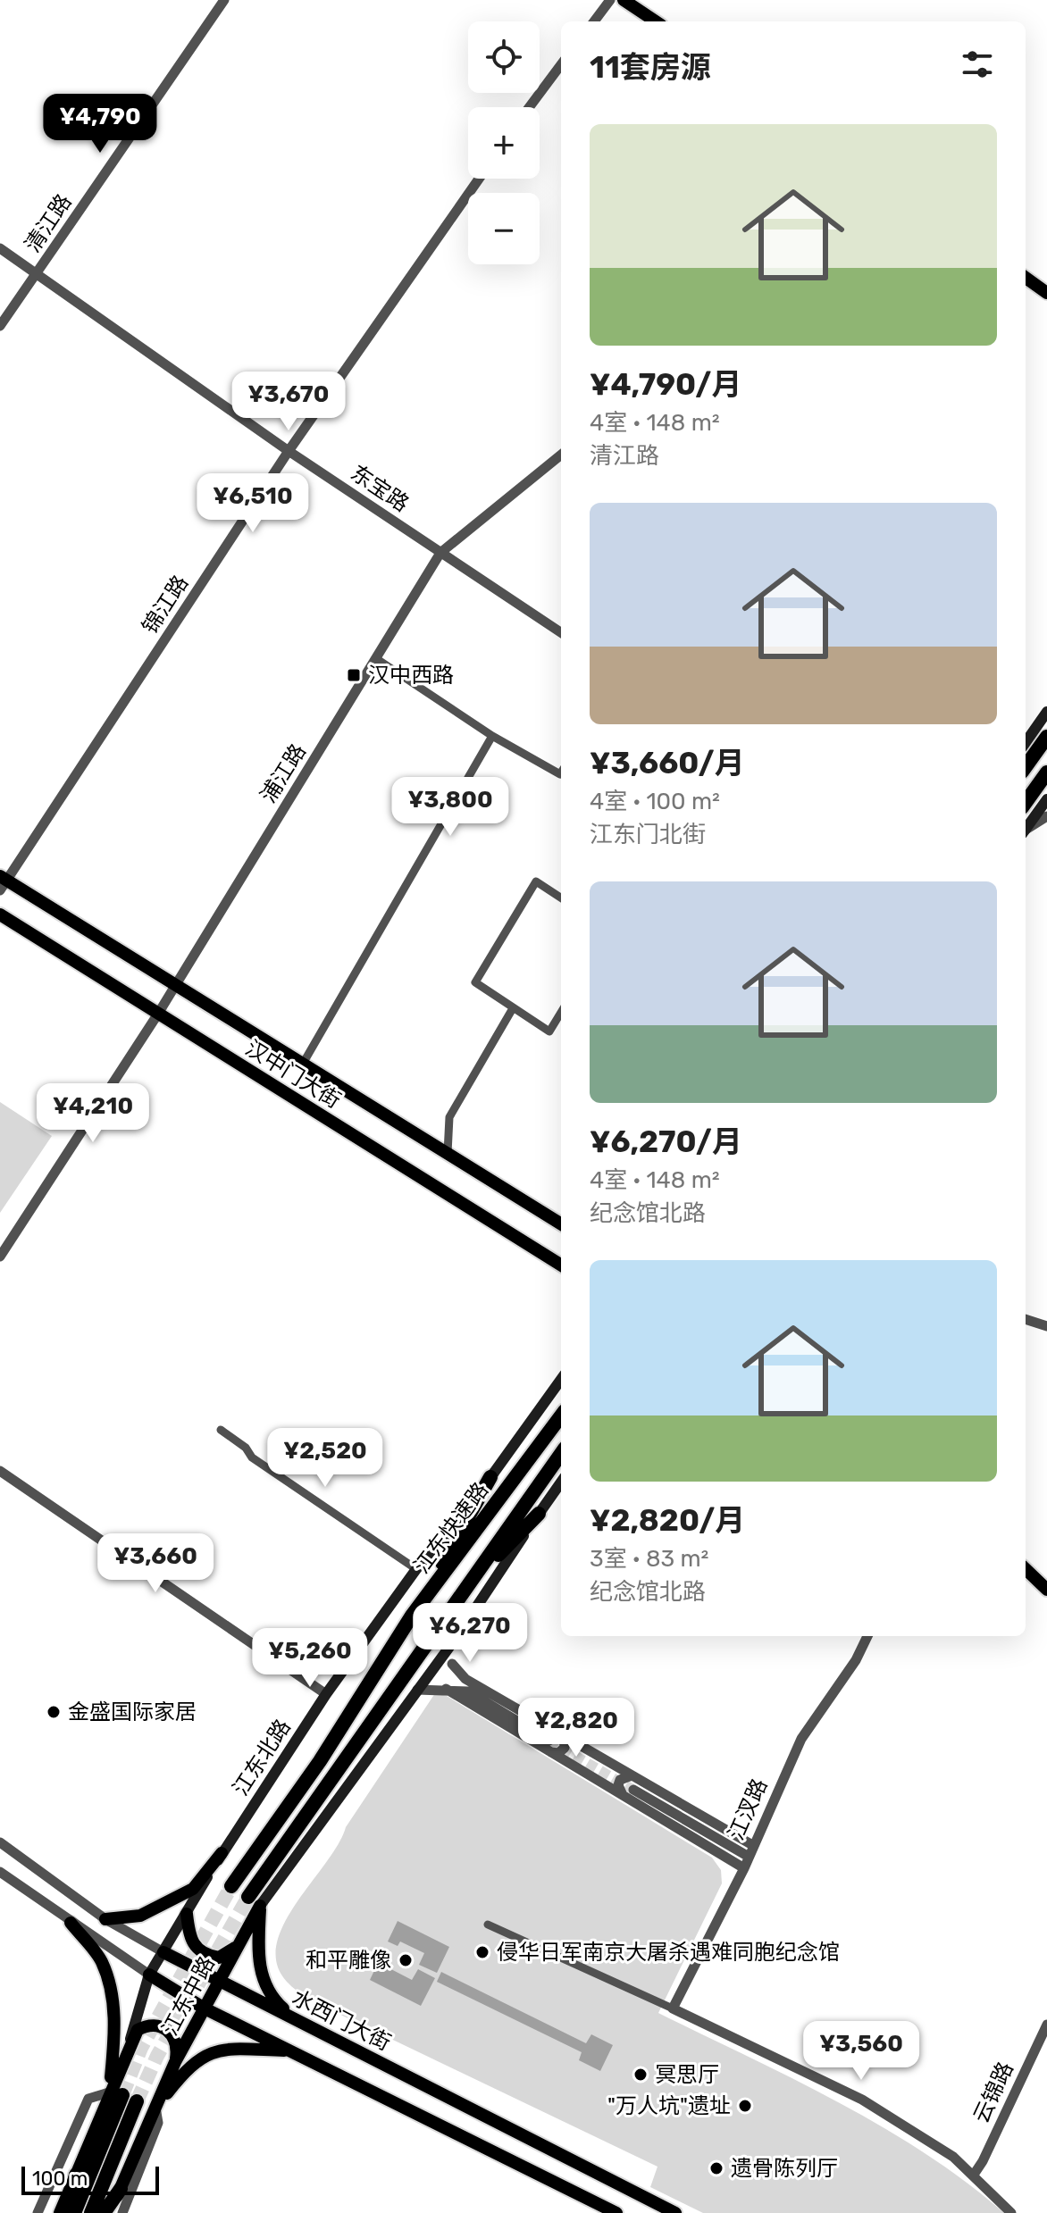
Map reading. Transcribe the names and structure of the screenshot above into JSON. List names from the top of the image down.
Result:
{
  "streets": {
    "highway": ["江东快速路"],
    "main road": [
      "汉中门大街",
      "江东北路",
      "江东中路",
      "水西门大街"
    ],
    "street": [
      "清江路",
      "东宝路",
      "锦江路",
      "浦江路",
      "江汊路",
      "云锦路"
    ]
  },
  "crossings": [
    ["清江路", "东宝路"],
    ["东宝路", "锦江路"],
    ["东宝路", "浦江路"],
    ["锦江路", "汉中门大街"],
    ["浦江路", "汉中门大街"],
    ["江东北路", "水西门大街"],
    ["江东中路", "水西门大街"]
  ],
  "places": {
    "transit": ["汉中西路"],
    "other": [
      "金盛国际家居",
      "侵华日军南京大屠杀遇难同胞纪念馆",
      "和平雕像",
      "冥思厅",
      "\"万人坑\"遗址",
      "遗骨陈列厅"
    ]
  },
  "scale_bar": "100 m",
  "page": {
    "map_buttons": ["+", "−"],
    "heading": "11套房源",
    "price": [
      "¥4,790",
      "¥3,670",
      "¥6,510",
      "¥3,800",
      "¥4,210",
      "¥2,520",
      "¥3,660",
      "¥6,270",
      "¥5,260",
      "¥2,820",
      "¥3,560"
    ],
    "list": [
      {
        "name": "¥4,790/月",
        "note": "4室 · 148 m² · 清江路"
      },
      {
        "name": "¥3,660/月",
        "note": "4室 · 100 m² · 江东门北街"
      },
      {
        "name": "¥6,270/月",
        "note": "4室 · 148 m² · 纪念馆北路"
      },
      {
        "name": "¥2,820/月",
        "note": "3室 · 83 m² · 纪念馆北路"
      }
    ],
    "scale": "100 m"
  }
}
